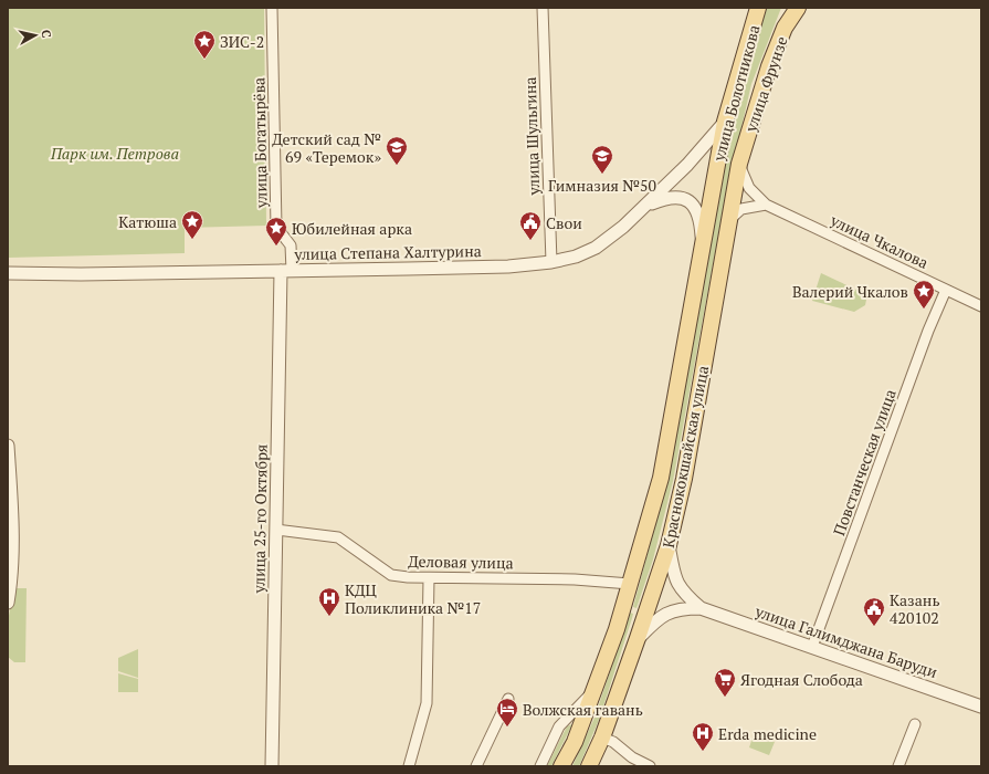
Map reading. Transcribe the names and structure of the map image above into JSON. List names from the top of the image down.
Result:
{
  "streets": {
    "main road": ["улица Фрунзе", "улица Болотникова", "Краснококшайская улица"],
    "street": [
      "улица Шульгина",
      "улица Богатырёва",
      "улица Чкалова",
      "улица Степана Халтурина",
      "Повстанческая улица",
      "улица 25-го Октября",
      "Деловая улица",
      "улица Галимджана Баруди"
    ]
  },
  "crossings": [
    ["улица Фрунзе", "улица Чкалова"],
    ["улица Фрунзе", "Краснококшайская улица"],
    ["улица Болотникова", "улица Степана Халтурина"],
    ["улица Болотникова", "Краснококшайская улица"],
    ["улица Шульгина", "улица Степана Халтурина"],
    ["улица Богатырёва", "улица Степана Халтурина"],
    ["улица Богатырёва", "улица 25-го Октября"],
    ["улица Чкалова", "Краснококшайская улица"],
    ["улица Чкалова", "Повстанческая улица"],
    ["улица Степана Халтурина", "Краснококшайская улица"],
    ["улица Степана Халтурина", "улица 25-го Октября"],
    ["Краснококшайская улица", "Деловая улица"],
    ["Краснококшайская улица", "улица Галимджана Баруди"],
    ["Повстанческая улица", "улица Галимджана Баруди"],
    ["улица 25-го Октября", "Деловая улица"]
  ],
  "parks": ["Парк им. Петрова"],
  "places": {
    "place": [
      "ЗИС-2",
      "Катюша",
      "Юбилейная арка",
      "Валерий Чкалов"
    ],
    "school or university": ["Детский сад № 69 «Теремок»", "Гимназия №50"],
    "public building": ["Свои", "Казань 420102"],
    "hospital": ["КДЦ Поликлиника №17", "Erda medicine"],
    "supermarket": ["Ягодная Слобода"],
    "hotel": ["Волжская гавань"]
  },
  "north": "right"
}
